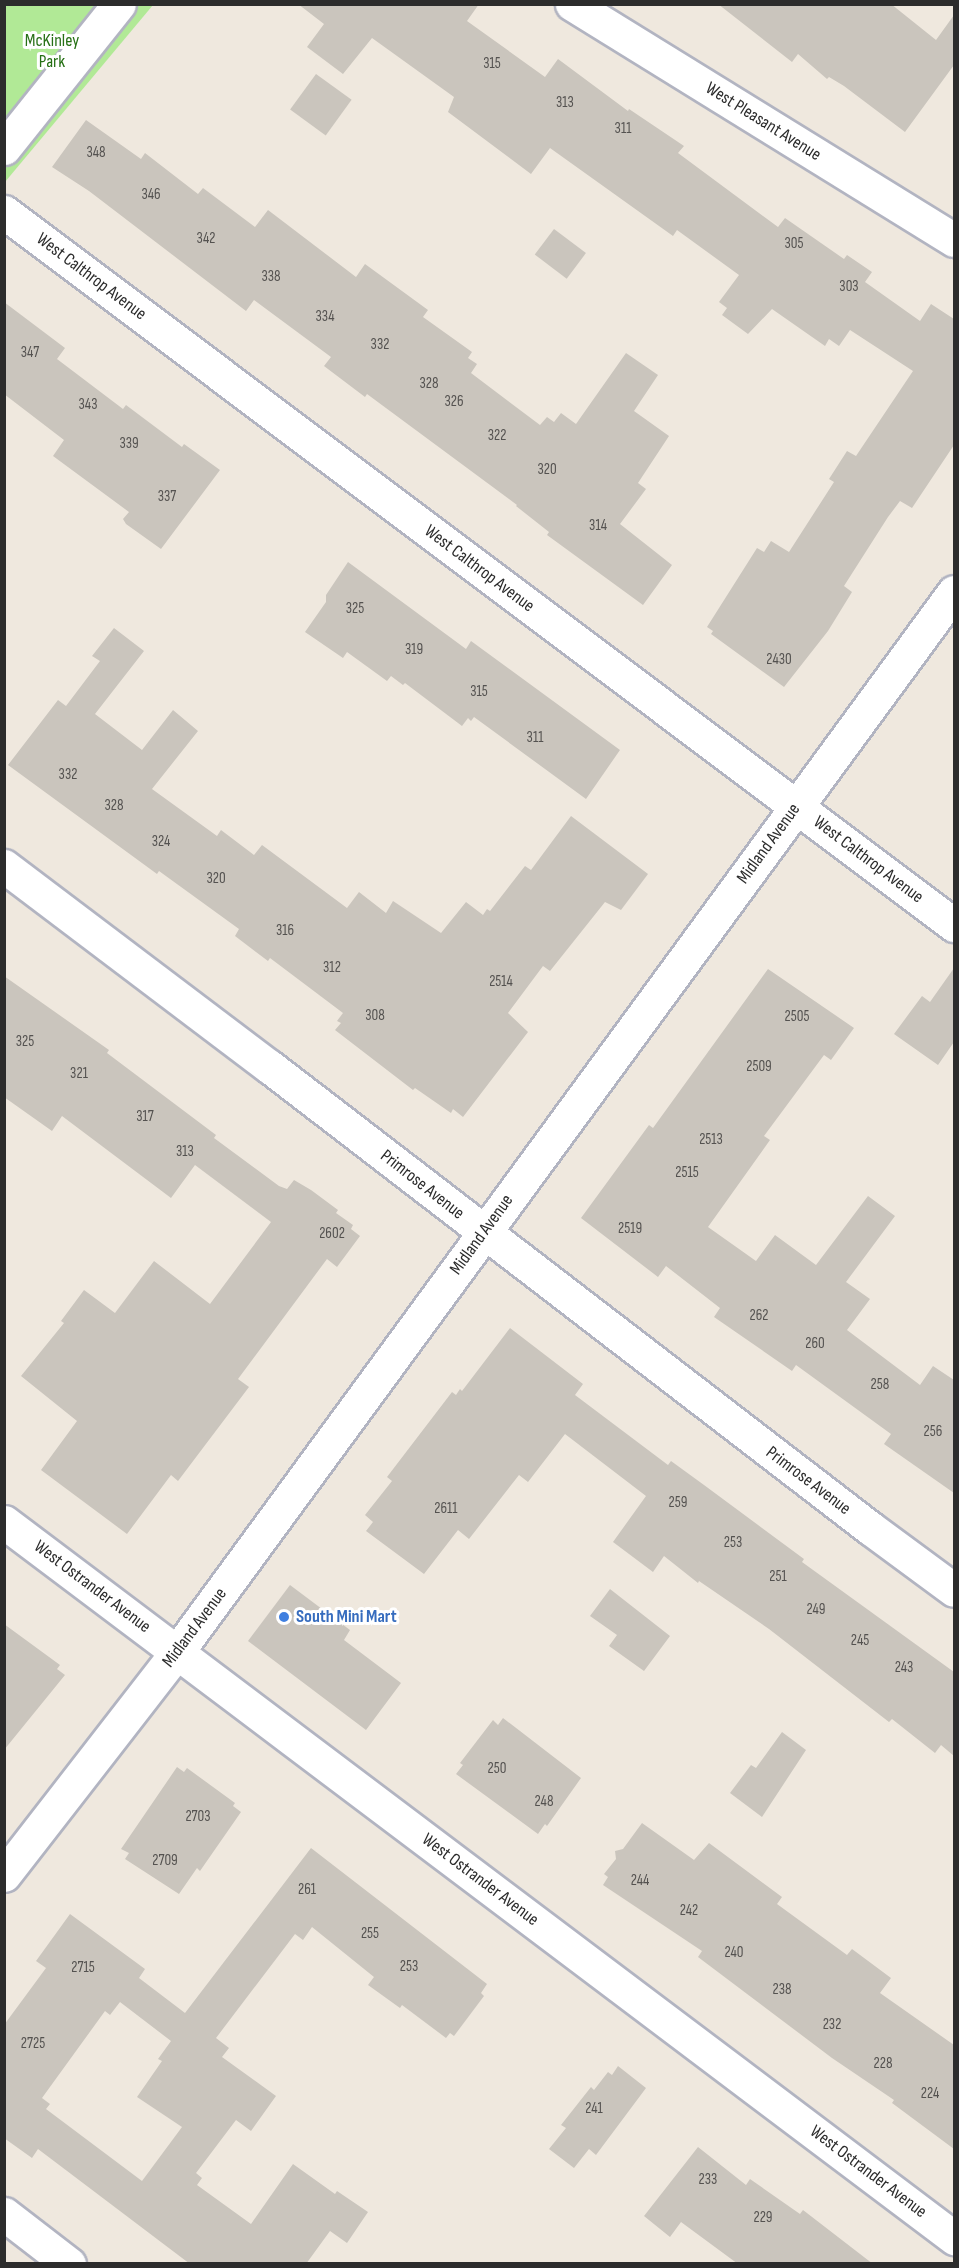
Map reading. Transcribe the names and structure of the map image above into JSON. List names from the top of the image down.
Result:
{
  "streets": {
    "street": [
      "West Pleasant Avenue",
      "West Calthrop Avenue",
      "Midland Avenue",
      "Primrose Avenue",
      "West Ostrander Avenue"
    ]
  },
  "crossings": [
    ["West Calthrop Avenue", "Midland Avenue"],
    ["Midland Avenue", "Primrose Avenue"],
    ["Midland Avenue", "West Ostrander Avenue"]
  ],
  "parks": ["McKinley Park"],
  "places": ["South Mini Mart"],
  "house_numbers": [
    "315",
    "313",
    "311",
    "348",
    "346",
    "342",
    "305",
    "338",
    "303",
    "334",
    "332",
    "347",
    "328",
    "326",
    "343",
    "322",
    "339",
    "320",
    "337",
    "314",
    "325",
    "319",
    "2430",
    "315",
    "311",
    "332",
    "328",
    "324",
    "320",
    "316",
    "312",
    "2514",
    "308",
    "2505",
    "325",
    "2509",
    "321",
    "317",
    "2513",
    "313",
    "2515",
    "2519",
    "2602",
    "262",
    "260",
    "258",
    "256",
    "259",
    "2611",
    "253",
    "251",
    "249",
    "245",
    "243",
    "250",
    "248",
    "2703",
    "2709",
    "244",
    "261",
    "242",
    "255",
    "240",
    "253",
    "2715",
    "238",
    "232",
    "2725",
    "228",
    "224",
    "241",
    "233",
    "229"
  ]
}
